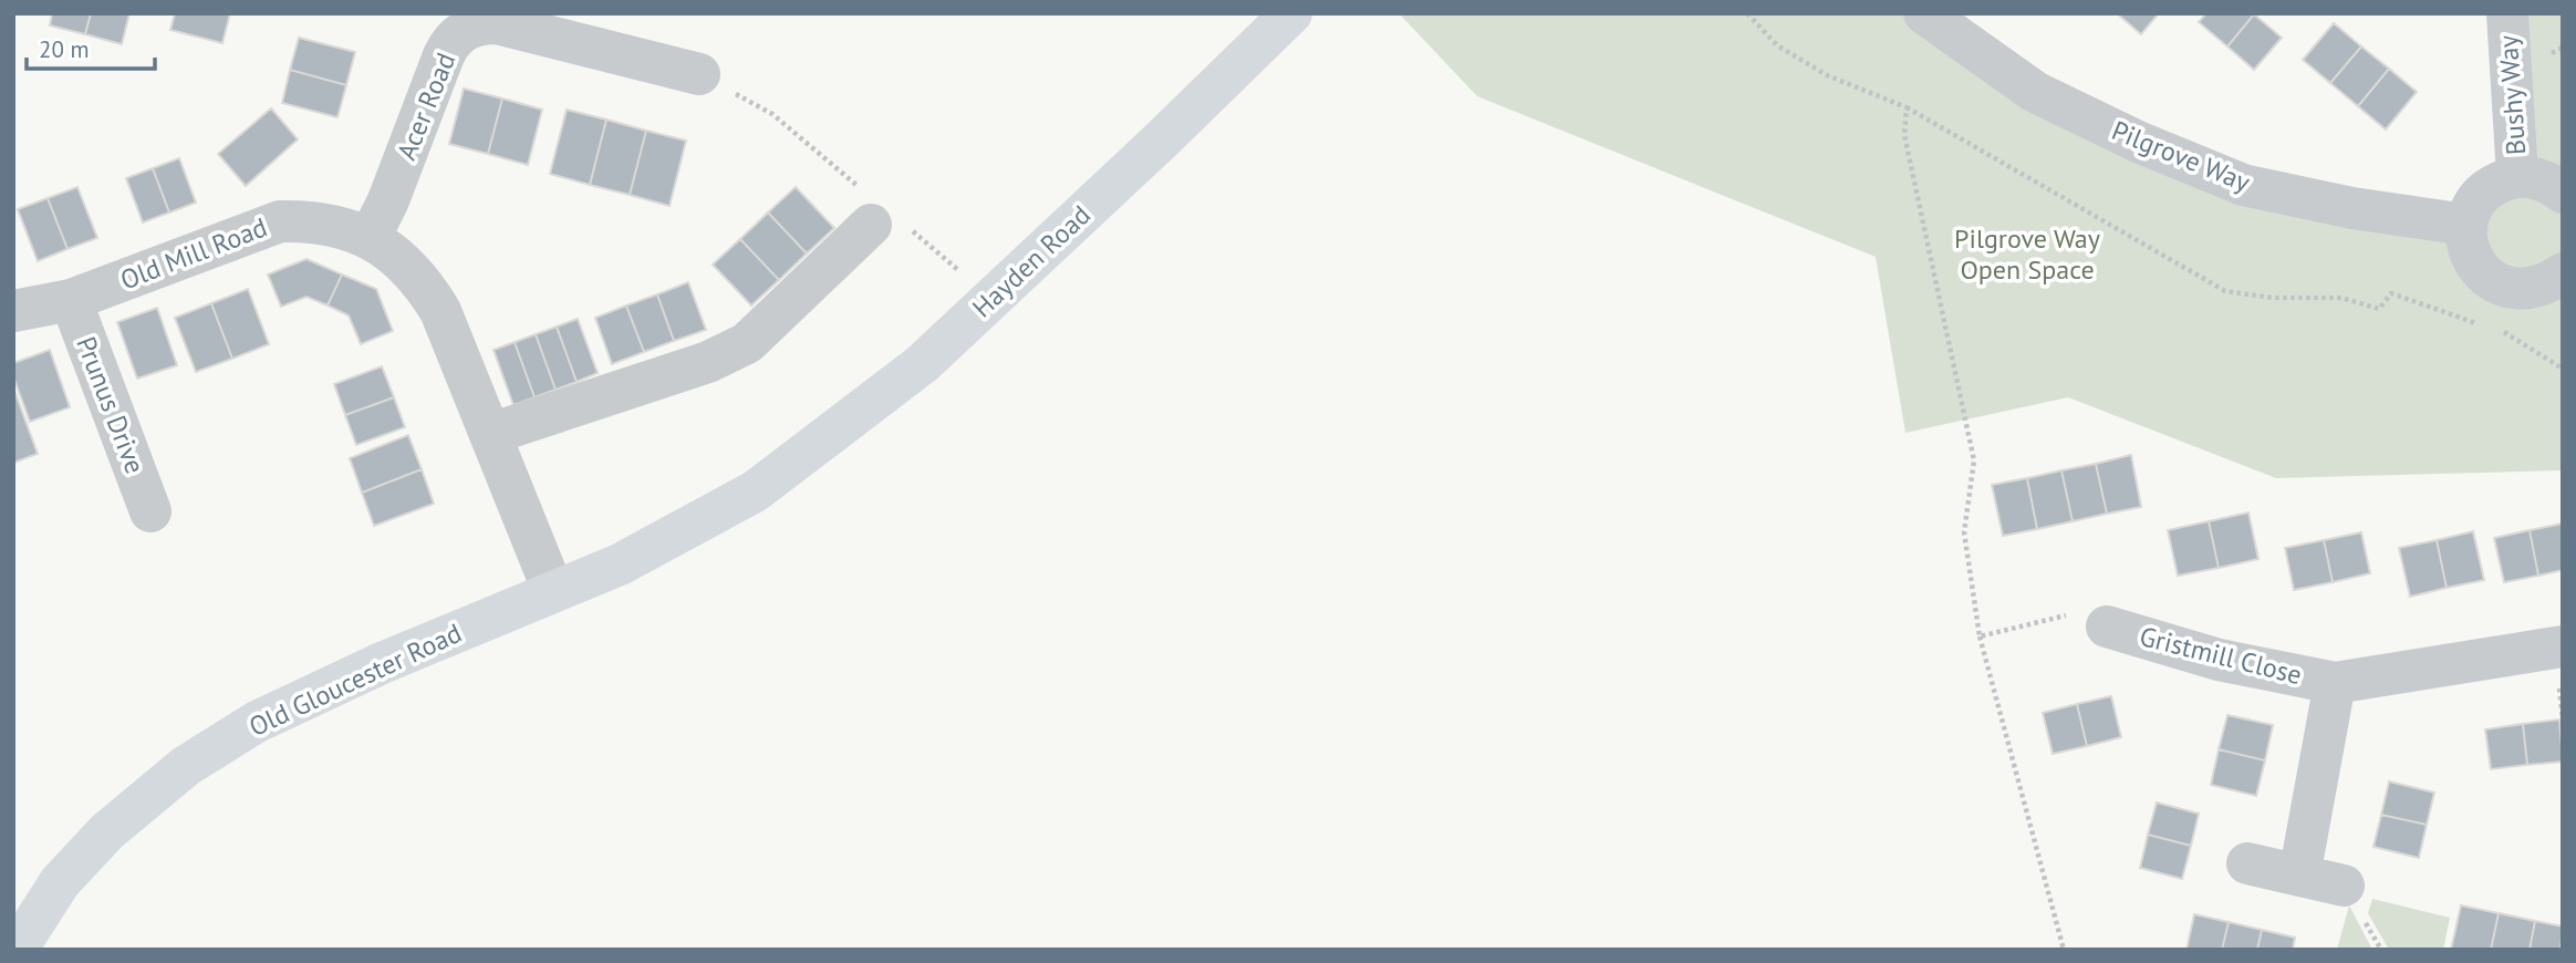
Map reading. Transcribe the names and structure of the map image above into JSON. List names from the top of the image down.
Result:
{
  "streets": {
    "main road": ["Hayden Road", "Old Gloucester Road"],
    "street": [
      "Bushy Way",
      "Acer Road",
      "Pilgrove Way",
      "Old Mill Road",
      "Prunus Drive",
      "Gristmill Close"
    ]
  },
  "crossings": [
    ["Acer Road", "Old Mill Road"],
    ["Old Mill Road", "Prunus Drive"],
    ["Old Mill Road", "Old Gloucester Road"],
    ["Hayden Road", "Old Gloucester Road"]
  ],
  "parks": ["Pilgrove Way Open Space"],
  "scale_bar": "20 m"
}
